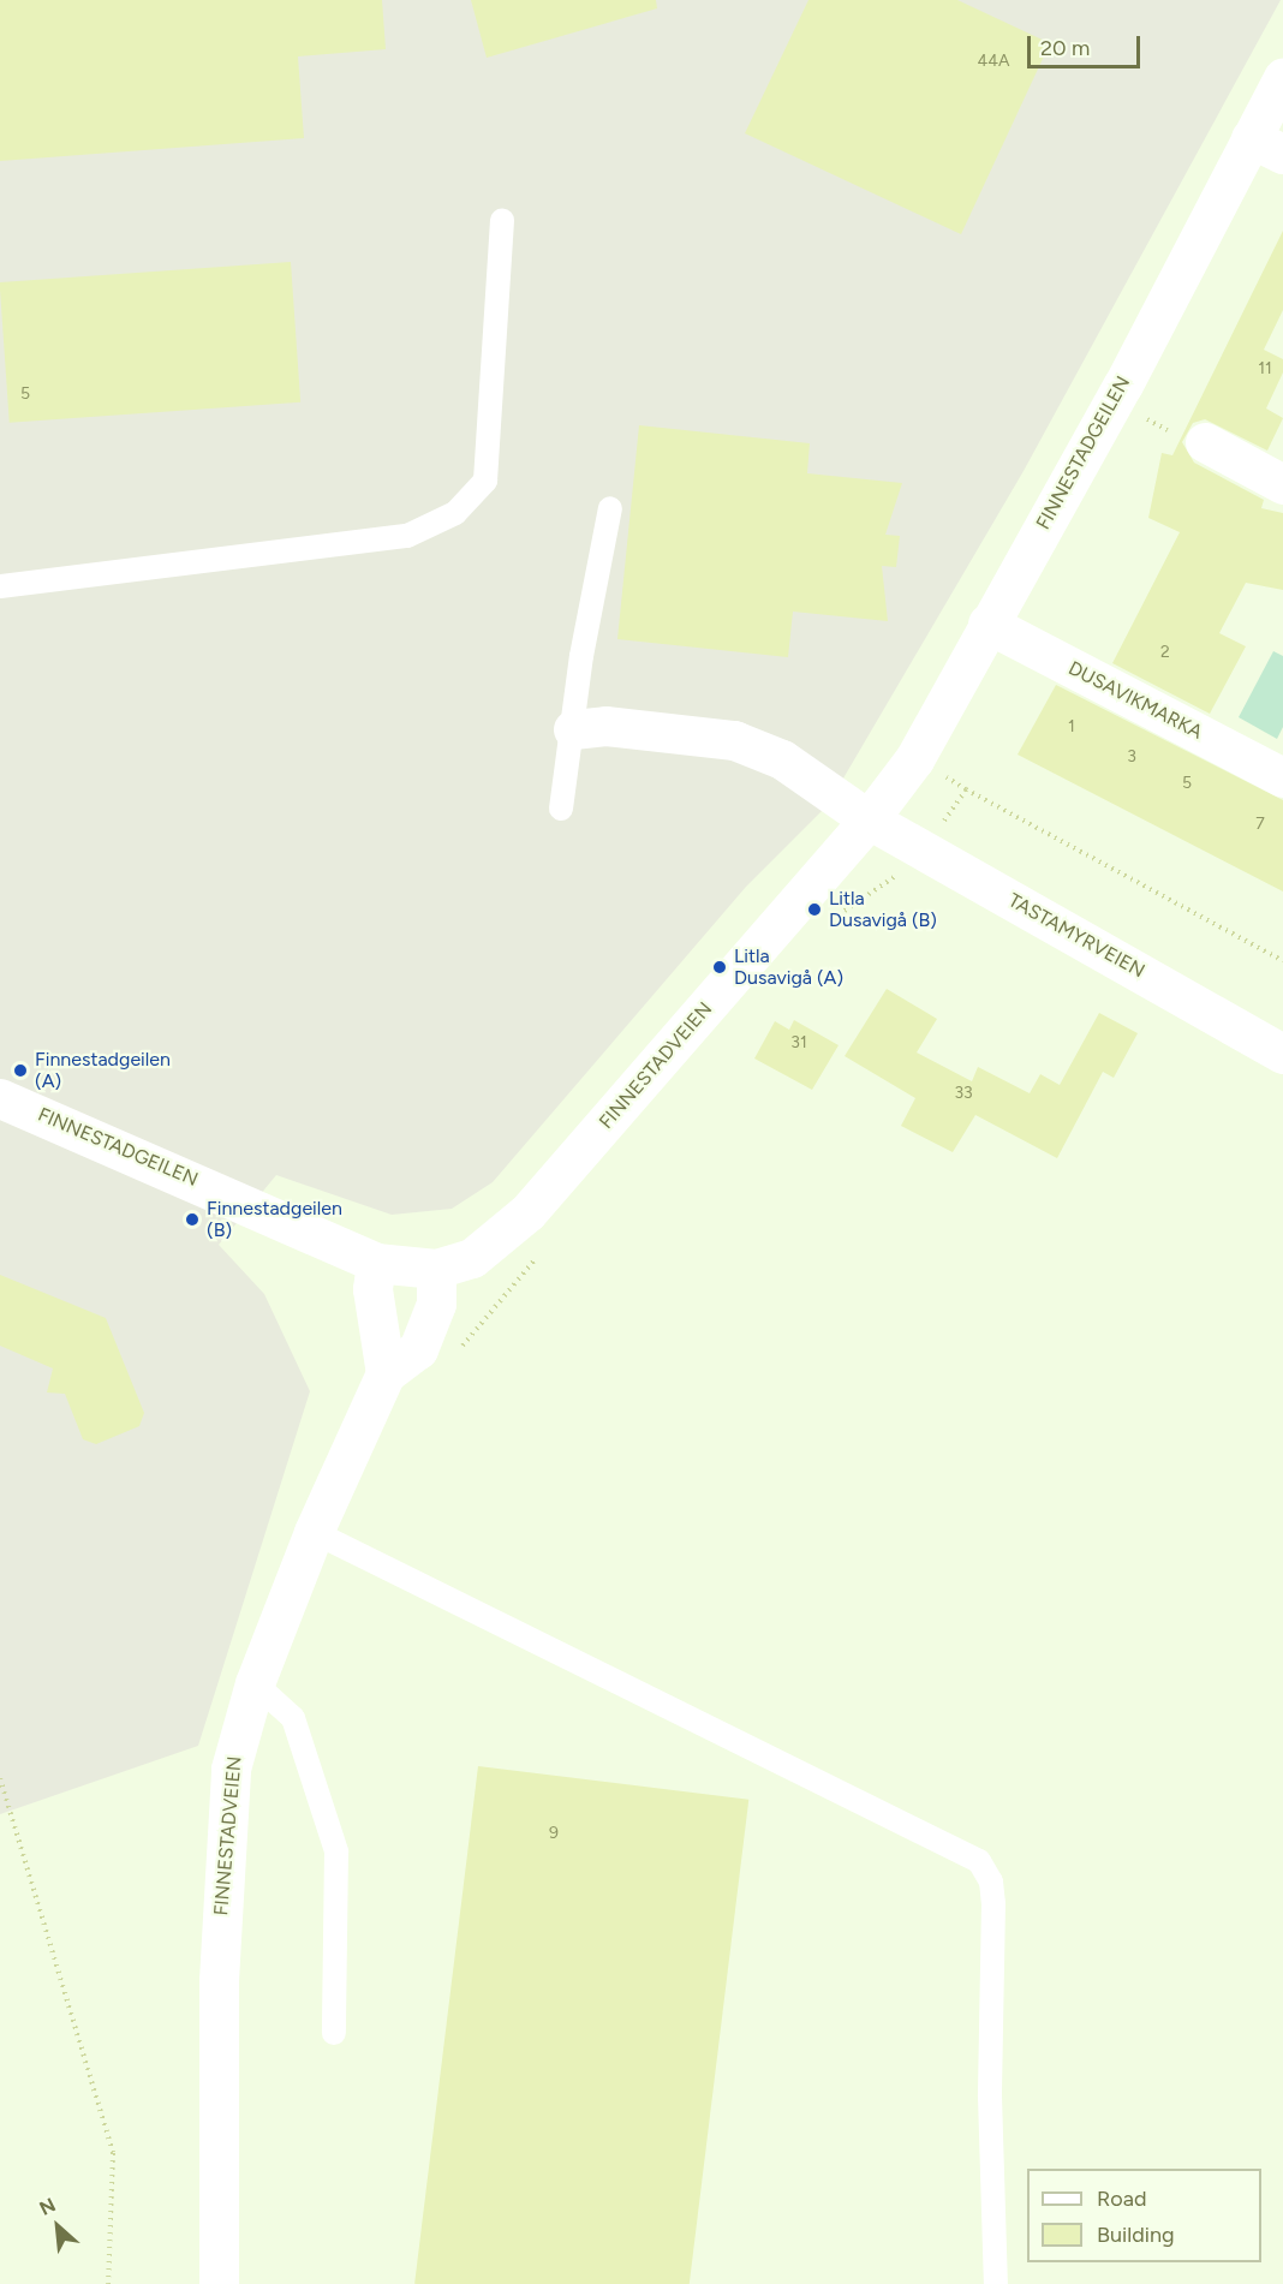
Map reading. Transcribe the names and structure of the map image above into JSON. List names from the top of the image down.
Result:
{
  "streets": {
    "street": [
      "FINNESTADGEILEN",
      "DUSAVIKMARKA",
      "TASTAMYRVEIEN",
      "FINNESTADVEIEN"
    ]
  },
  "crossings": [
    ["FINNESTADGEILEN", "DUSAVIKMARKA"],
    ["FINNESTADGEILEN", "TASTAMYRVEIEN"],
    ["FINNESTADGEILEN", "FINNESTADVEIEN"],
    ["TASTAMYRVEIEN", "FINNESTADVEIEN"]
  ],
  "places": [
    "Litla Dusavigå (B)",
    "Litla Dusavigå (A)",
    "Finnestadgeilen (A)",
    "Finnestadgeilen (B)"
  ],
  "house_numbers": [
    "44A",
    "11",
    "5",
    "2",
    "1",
    "3",
    "5",
    "7",
    "31",
    "33",
    "9"
  ],
  "legend": ["Road", "Building"],
  "scale_bar": "20 m",
  "north": "top left"
}
